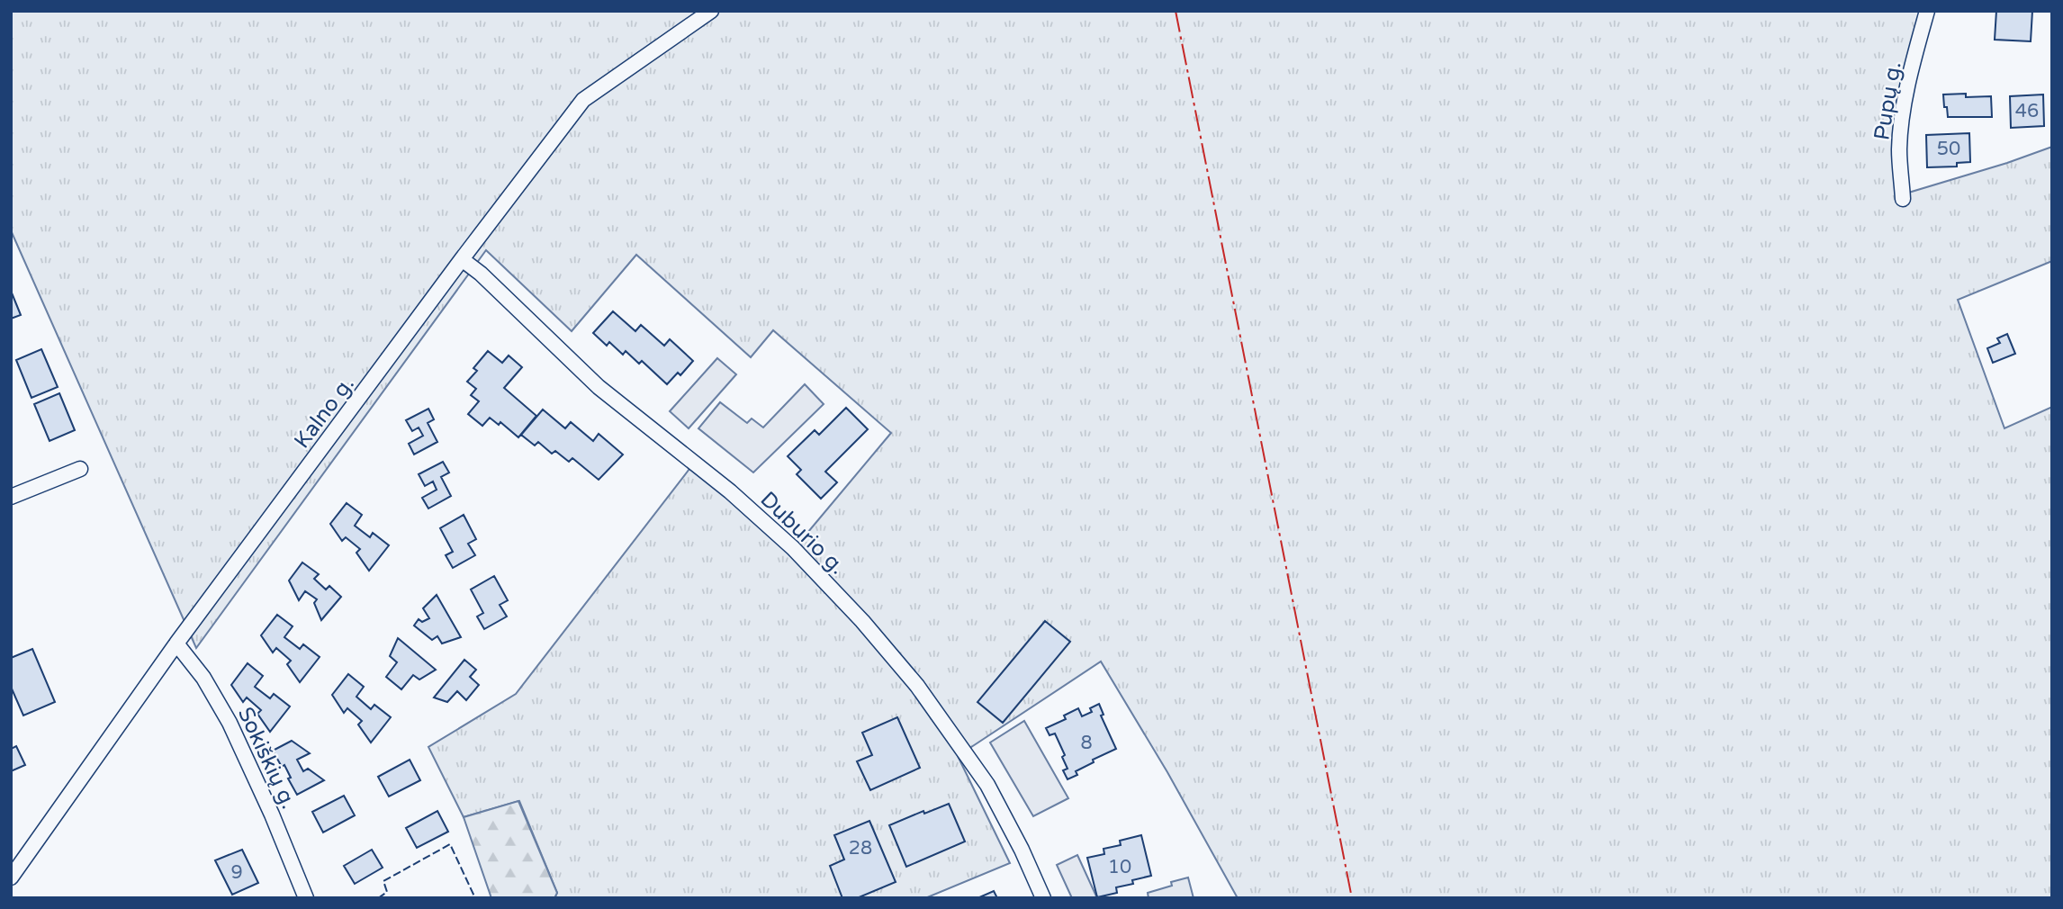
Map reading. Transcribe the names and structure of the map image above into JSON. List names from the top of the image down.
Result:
{
  "streets": {
    "street": [
      "Pupų g.",
      "Kalno g.",
      "Duburio g.",
      "Sokiškių g."
    ]
  },
  "crossings": [
    ["Kalno g.", "Duburio g."],
    ["Kalno g.", "Sokiškių g."]
  ],
  "house_numbers": [
    "46",
    "50",
    "8",
    "28",
    "10",
    "9"
  ]
}
